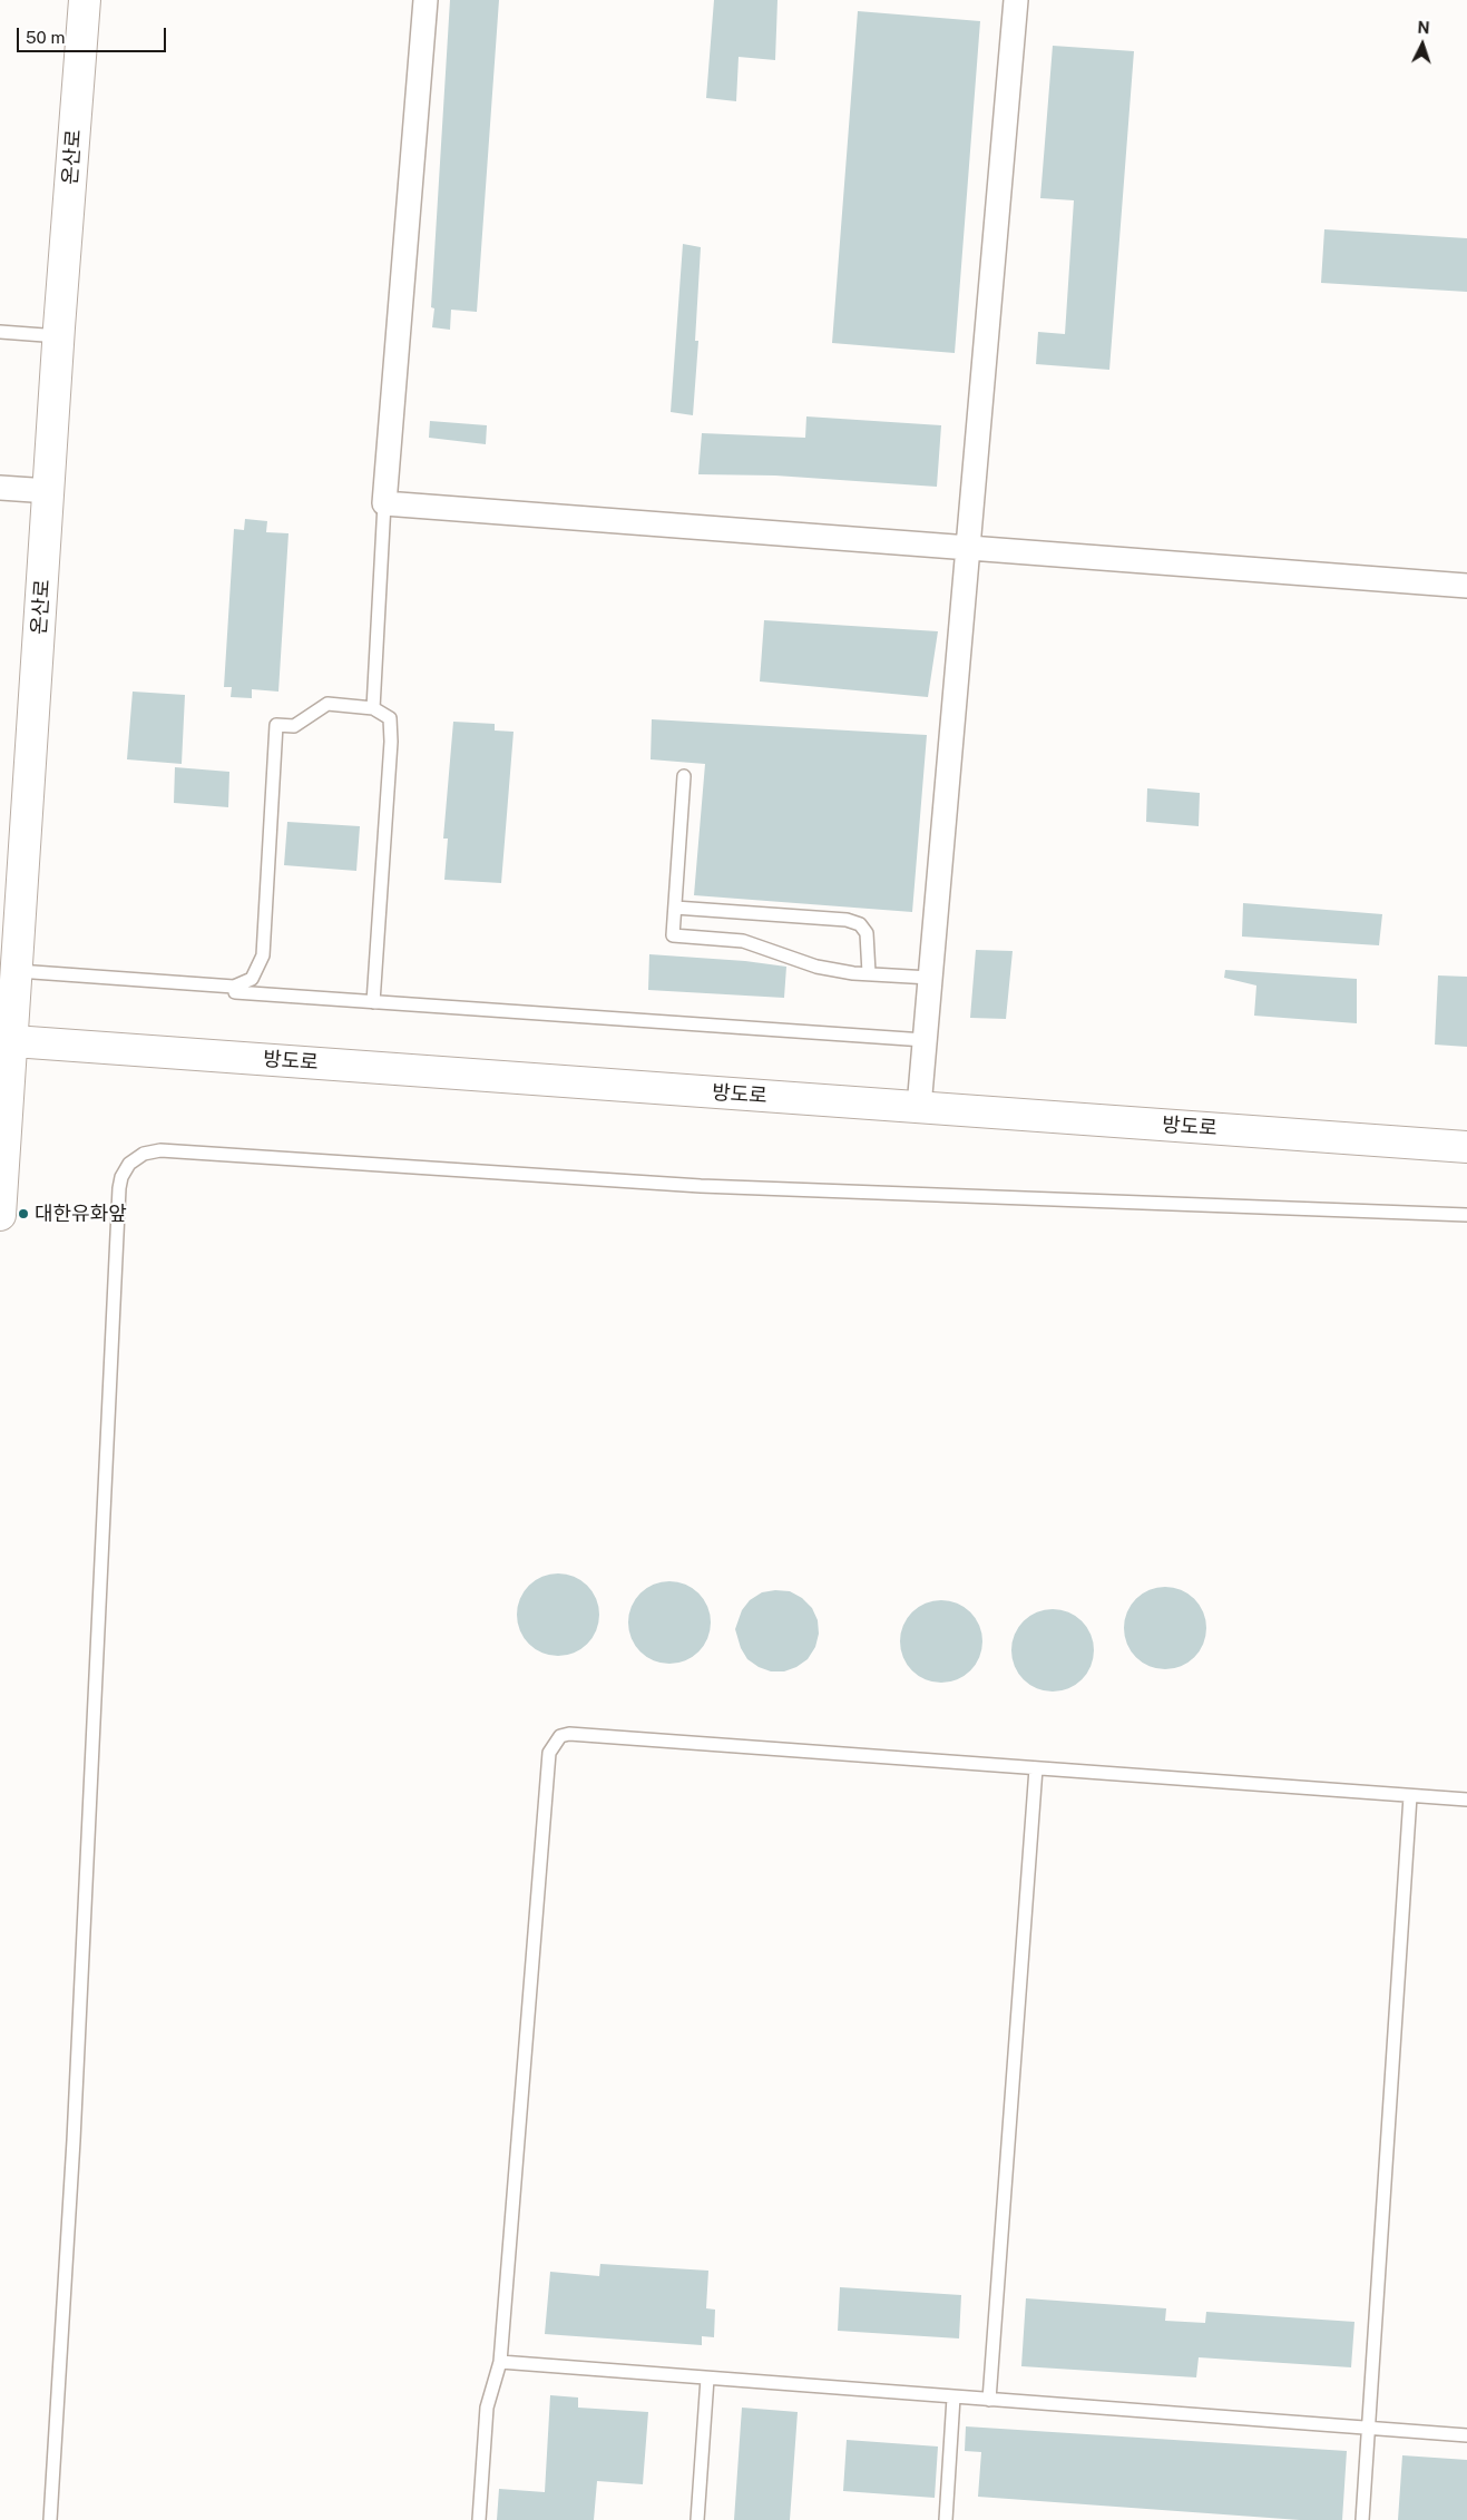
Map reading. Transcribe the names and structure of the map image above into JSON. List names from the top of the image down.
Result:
{
  "streets": {
    "street": ["온산로", "방도로"]
  },
  "crossings": [
    ["온산로", "방도로"]
  ],
  "places": ["대한유화앞"],
  "scale_bar": "50 m",
  "north": "top"
}
